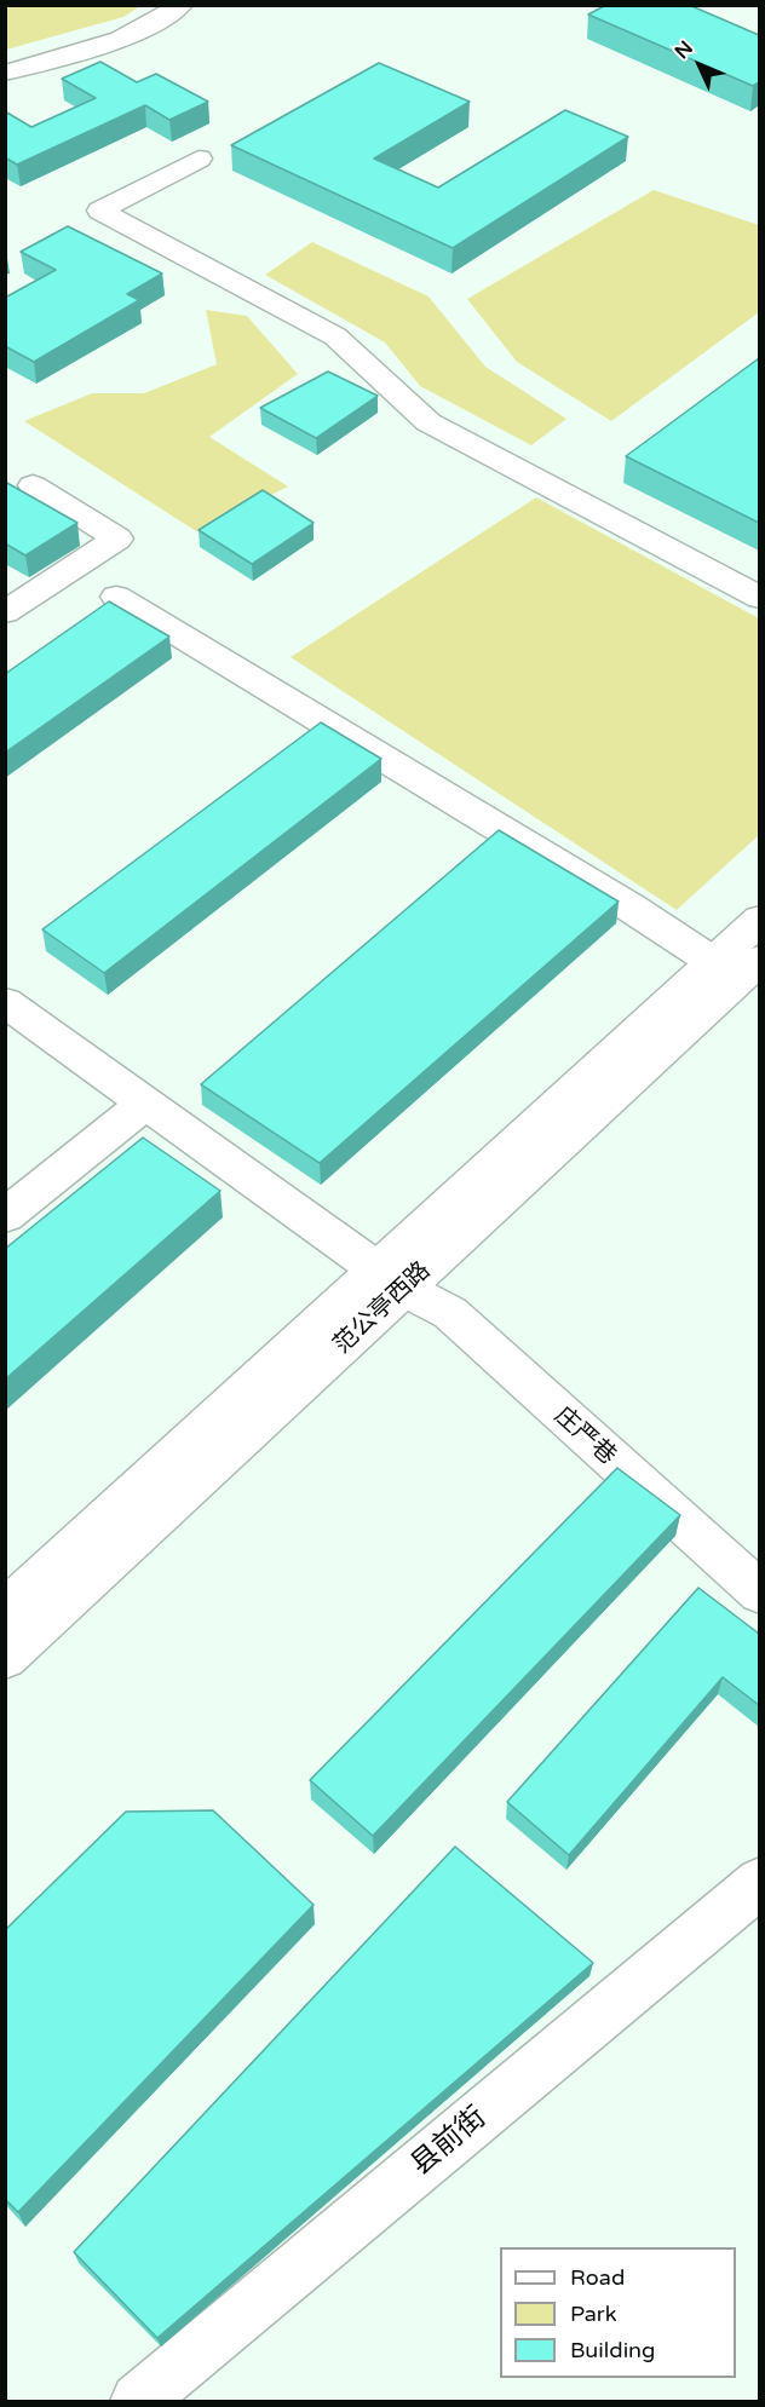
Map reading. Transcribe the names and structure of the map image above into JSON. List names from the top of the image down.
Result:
{
  "streets": {
    "street": ["范公亭西路", "庄严巷", "县前街"]
  },
  "crossings": [
    ["范公亭西路", "庄严巷"]
  ],
  "legend": ["Road", "Park", "Building"],
  "north": "top left"
}
